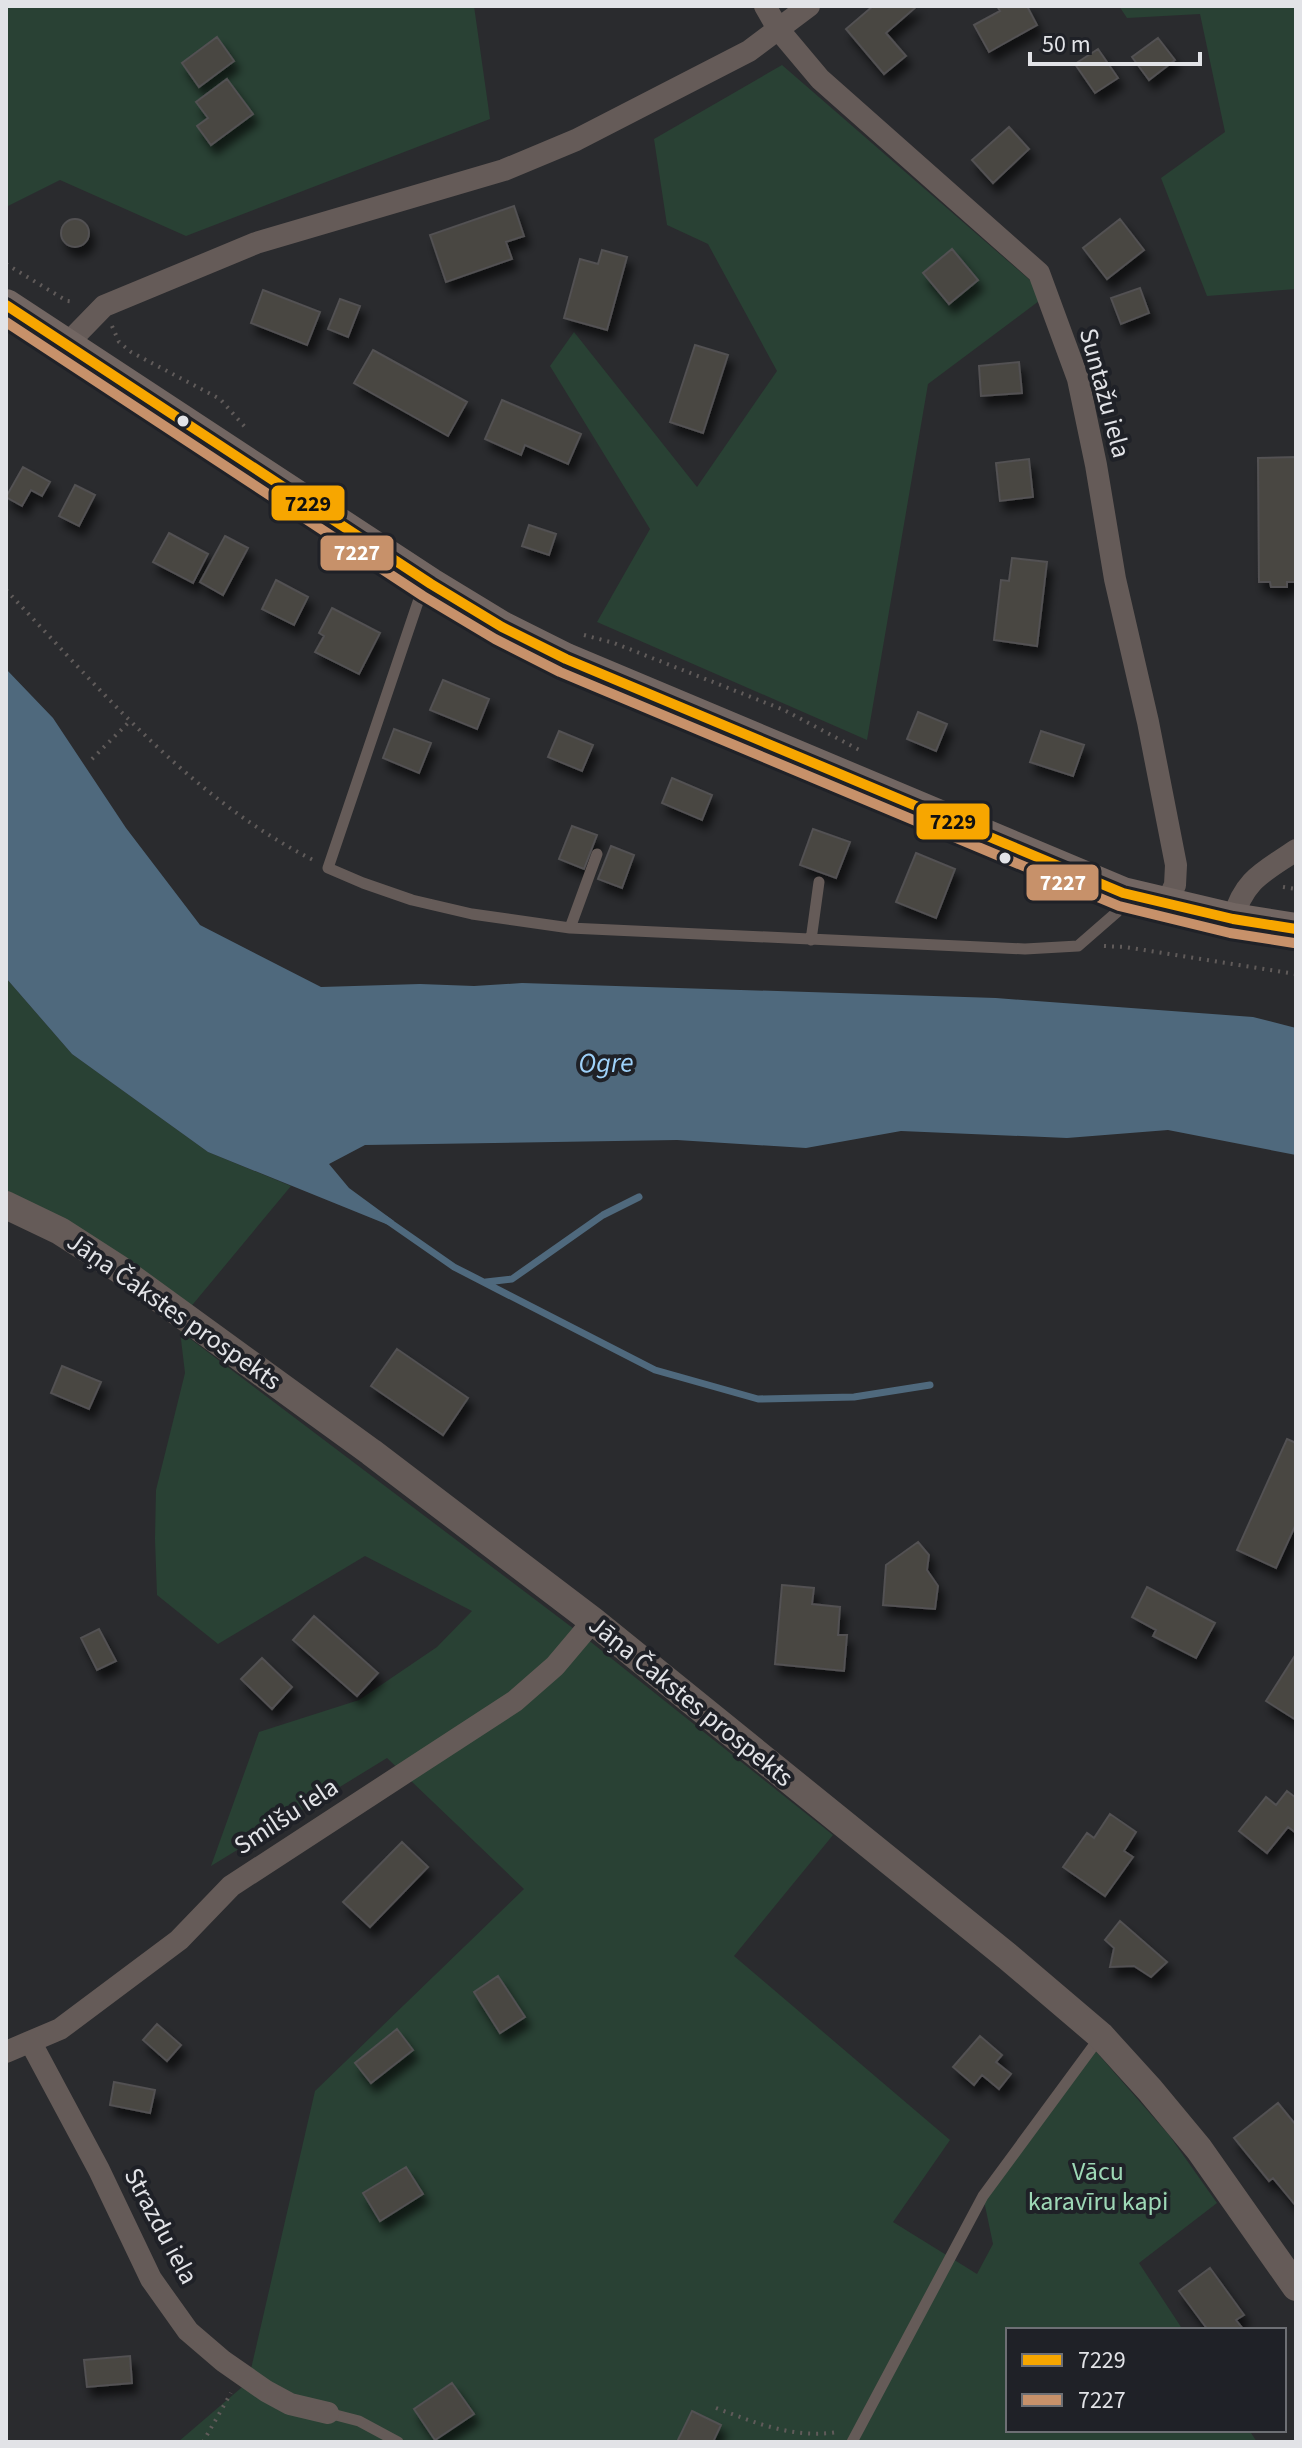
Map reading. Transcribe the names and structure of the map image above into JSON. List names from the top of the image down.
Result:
{
  "streets": {
    "street": [
      "Suntažu iela",
      "Jāņa Čakstes prospekts",
      "Smilšu iela",
      "Strazdu iela"
    ]
  },
  "crossings": [
    ["Jāņa Čakstes prospekts", "Smilšu iela"],
    ["Smilšu iela", "Strazdu iela"]
  ],
  "water": ["Ogre"],
  "parks": ["Vācu karavīru kapi"],
  "lines": ["transit line 7229", "transit line 7227"],
  "legend": ["7229", "7227"],
  "scale_bar": "50 m"
}
